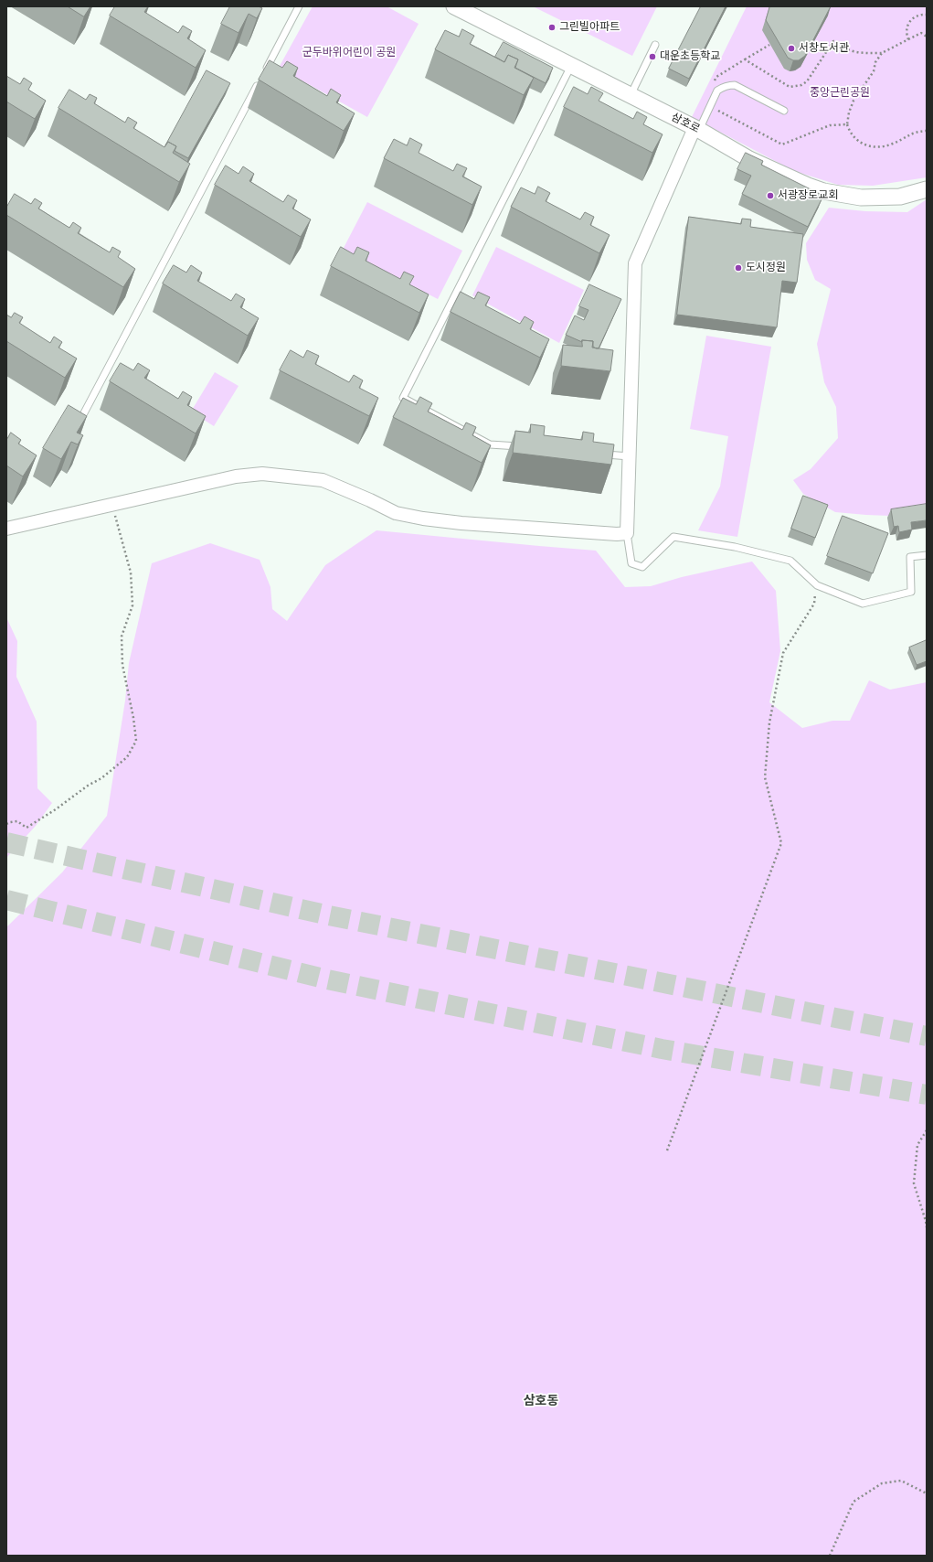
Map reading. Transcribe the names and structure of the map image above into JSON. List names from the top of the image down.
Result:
{
  "streets": {
    "street": ["삼호로"]
  },
  "districts": ["삼호동"],
  "parks": ["군두바위어린이 공원", "중앙근린공원"],
  "places": [
    "그린빌아파트",
    "서창도서관",
    "대운초등학교",
    "서광장로교회",
    "도시정원"
  ]
}
